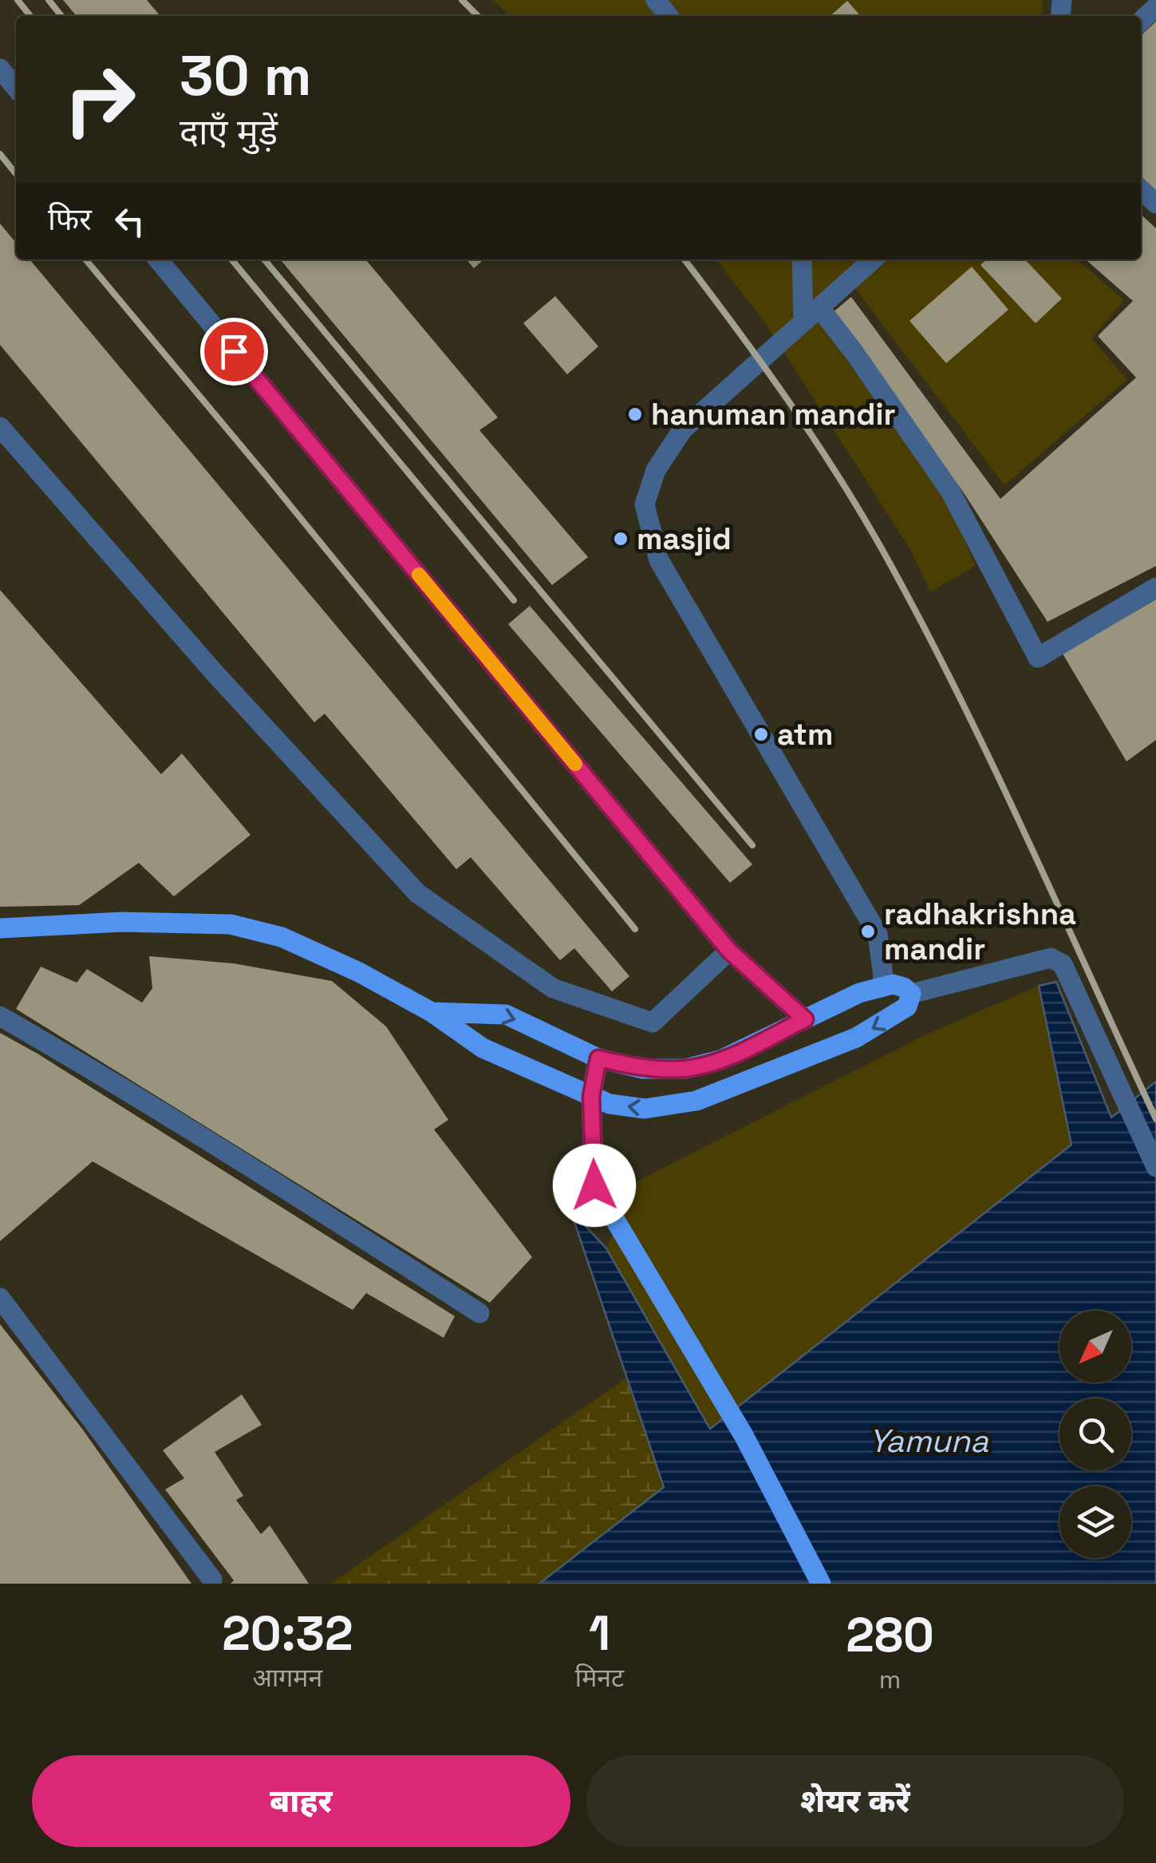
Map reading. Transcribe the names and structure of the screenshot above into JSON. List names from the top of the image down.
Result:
{
  "water": ["Yamuna"],
  "places": [
    "hanuman mandir",
    "masjid",
    "atm",
    "radhakrishna mandir"
  ],
  "north": "bottom left",
  "page": {
    "turn": ["30 m", "दाएँ मुड़ें"],
    "then": "फिर",
    "eta": [
      "20:32",
      "आगमन",
      "1",
      "मिनट",
      "280",
      "m"
    ],
    "buttons": ["बाहर", "शेयर करें"]
  }
}
